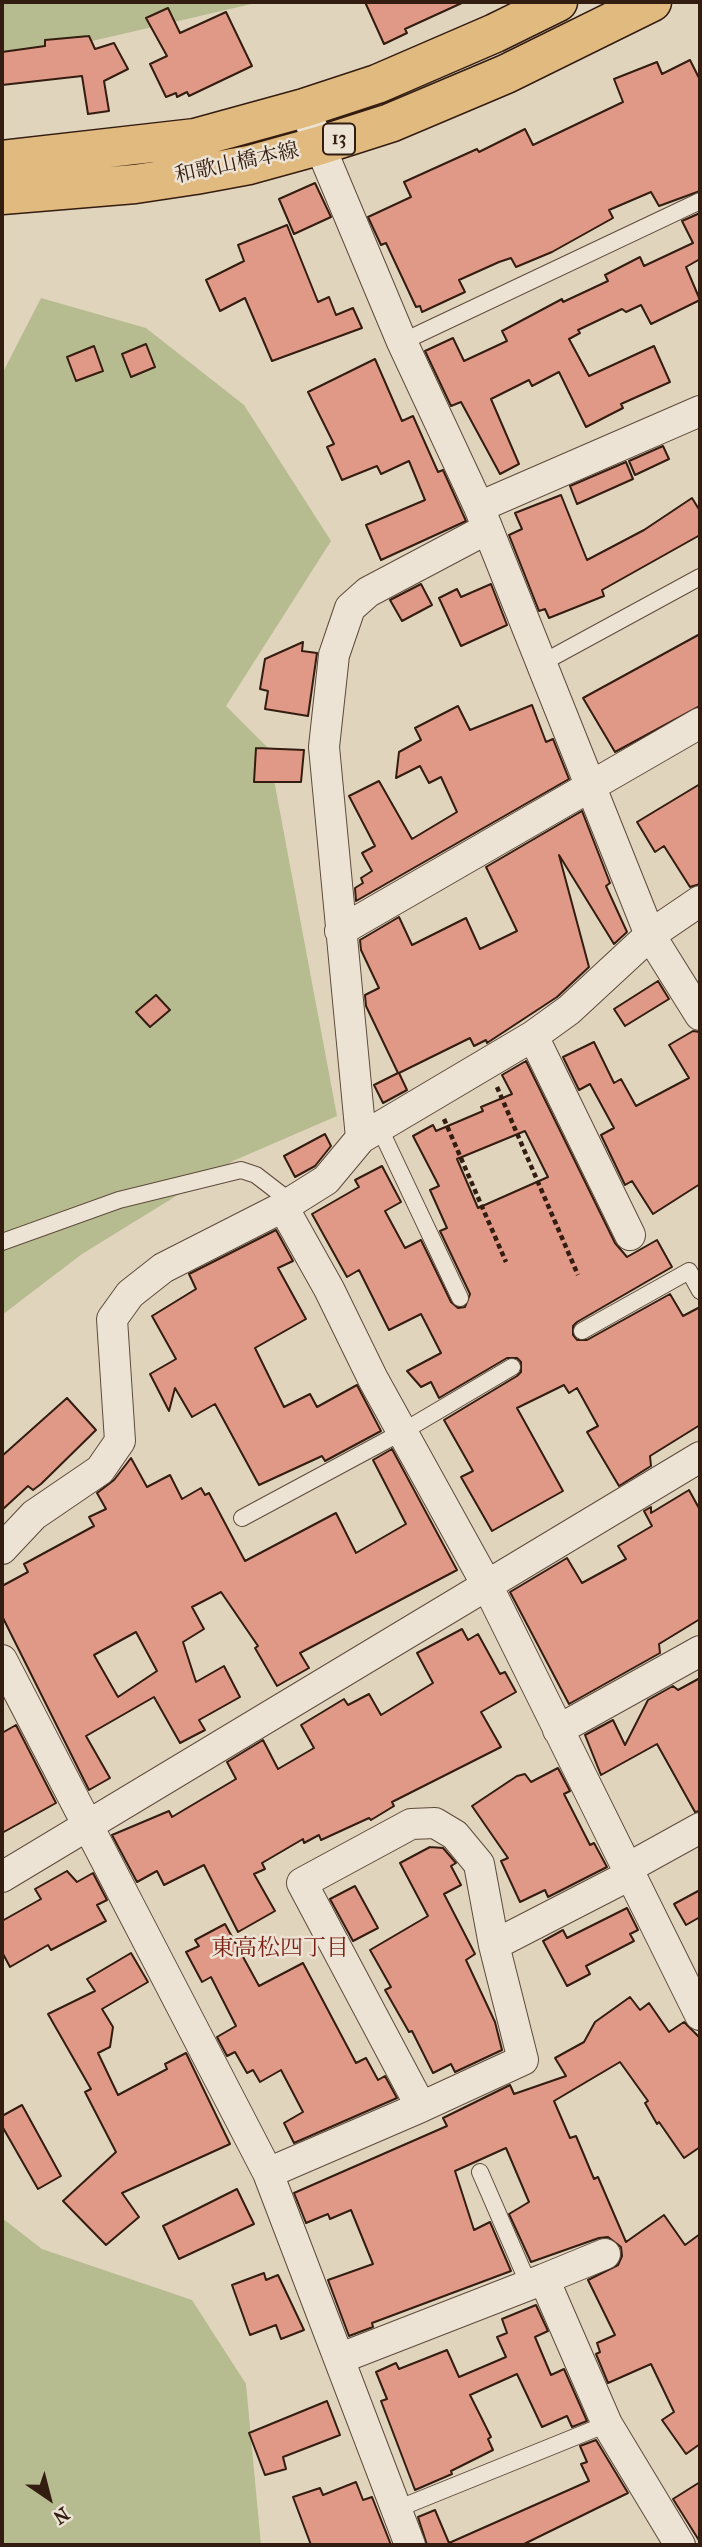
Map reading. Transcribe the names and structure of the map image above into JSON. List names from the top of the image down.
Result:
{
  "streets": {
    "main road": ["13", "和歌山橋本線"]
  },
  "districts": ["東高松四丁目"],
  "north": "bottom right"
}
